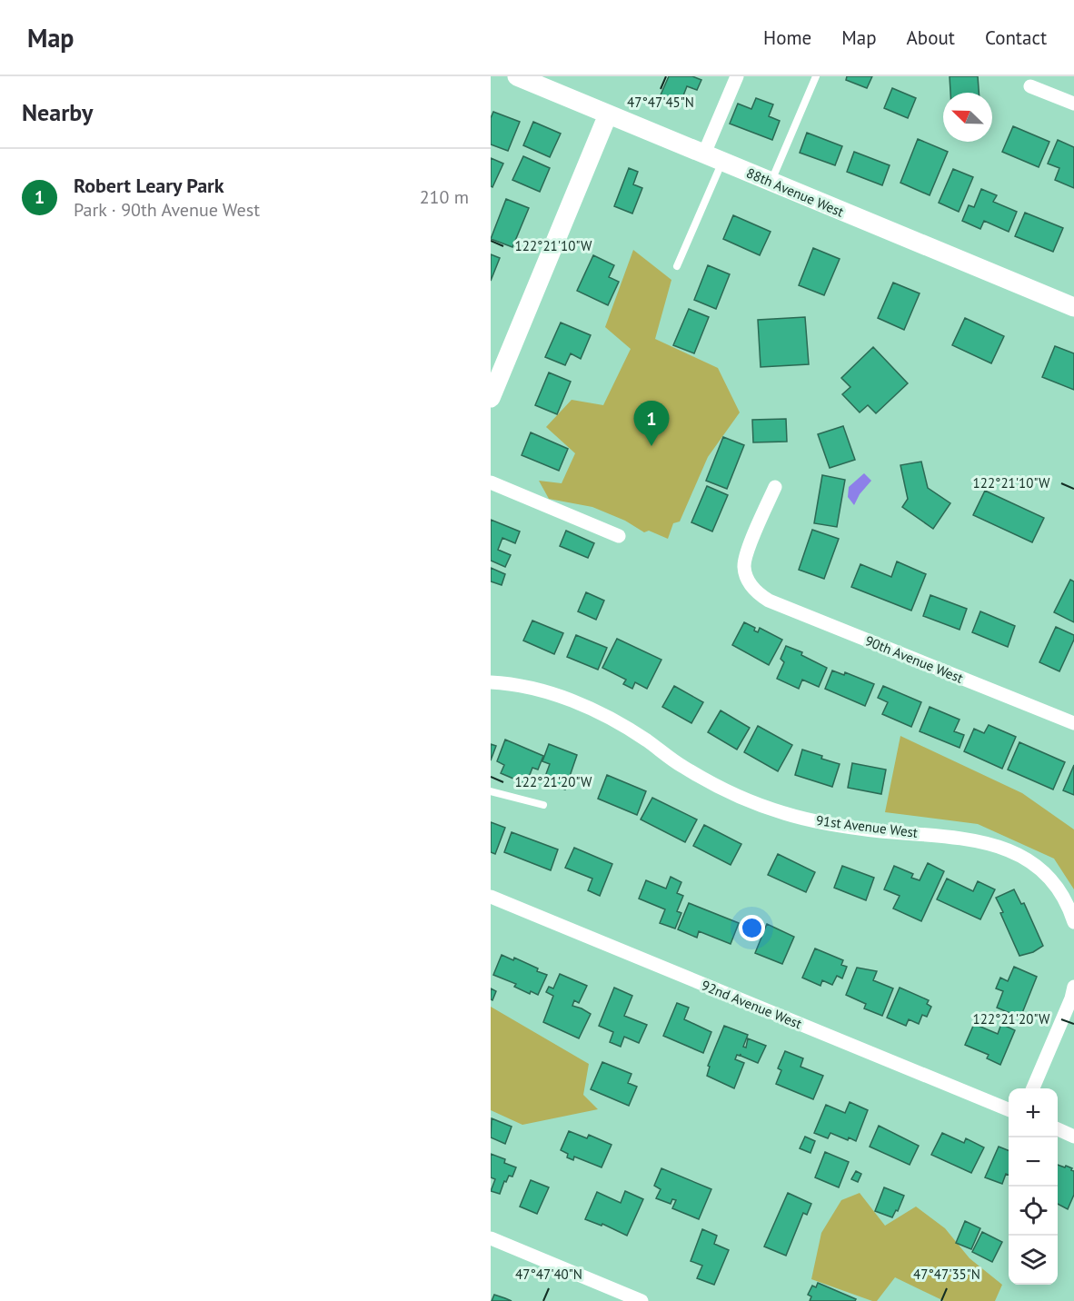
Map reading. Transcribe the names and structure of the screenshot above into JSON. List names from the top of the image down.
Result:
{
  "streets": {
    "street": [
      "88th Avenue West",
      "90th Avenue West",
      "91st Avenue West",
      "92nd Avenue West"
    ]
  },
  "north": "top left",
  "page": {
    "header": "Map",
    "nav": [
      "Home",
      "Map",
      "About",
      "Contact"
    ],
    "heading": "Nearby",
    "list": [
      {
        "mark": "1",
        "name": "Robert Leary Park",
        "note": "Park · 90th Avenue West",
        "value": "210 m"
      }
    ],
    "pins": "1",
    "map_buttons": ["+", "−"]
  },
  "coordinates": [
    "47°47'45\"N",
    "122°21'10\"W",
    "122°21'20\"W",
    "47°47'40\"N",
    "47°47'35\"N"
  ]
}
